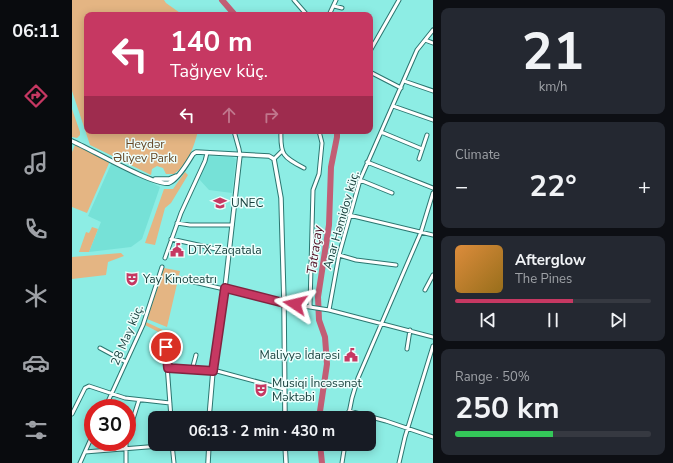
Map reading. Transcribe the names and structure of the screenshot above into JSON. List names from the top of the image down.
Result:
{
  "streets": {
    "street": ["Anar Həmidov küç.", "28 May küç."]
  },
  "water": ["Tatraçay"],
  "parks": ["Heydər Əliyev Parkı"],
  "places": {
    "school or university": ["UNEC"],
    "public building": ["DTX Zaqatala", "Maliyyə İdarəsi"],
    "theatre": ["Yay Kinoteatrı", "Musiqi İncəsənət Məktəbi"]
  },
  "page": {
    "tabs": "06:11",
    "tile": [
      ["21", "km/h"],
      "Climate",
      ["Range · 50%", "250 km"]
    ],
    "turn": ["140 m", "Tağıyev küç."],
    "heat": ["−", "22°", "+"],
    "song": ["Afterglow", "The Pines"],
    "limit": "30",
    "trip": "06:13 · 2 min · 430 m"
  }
}
